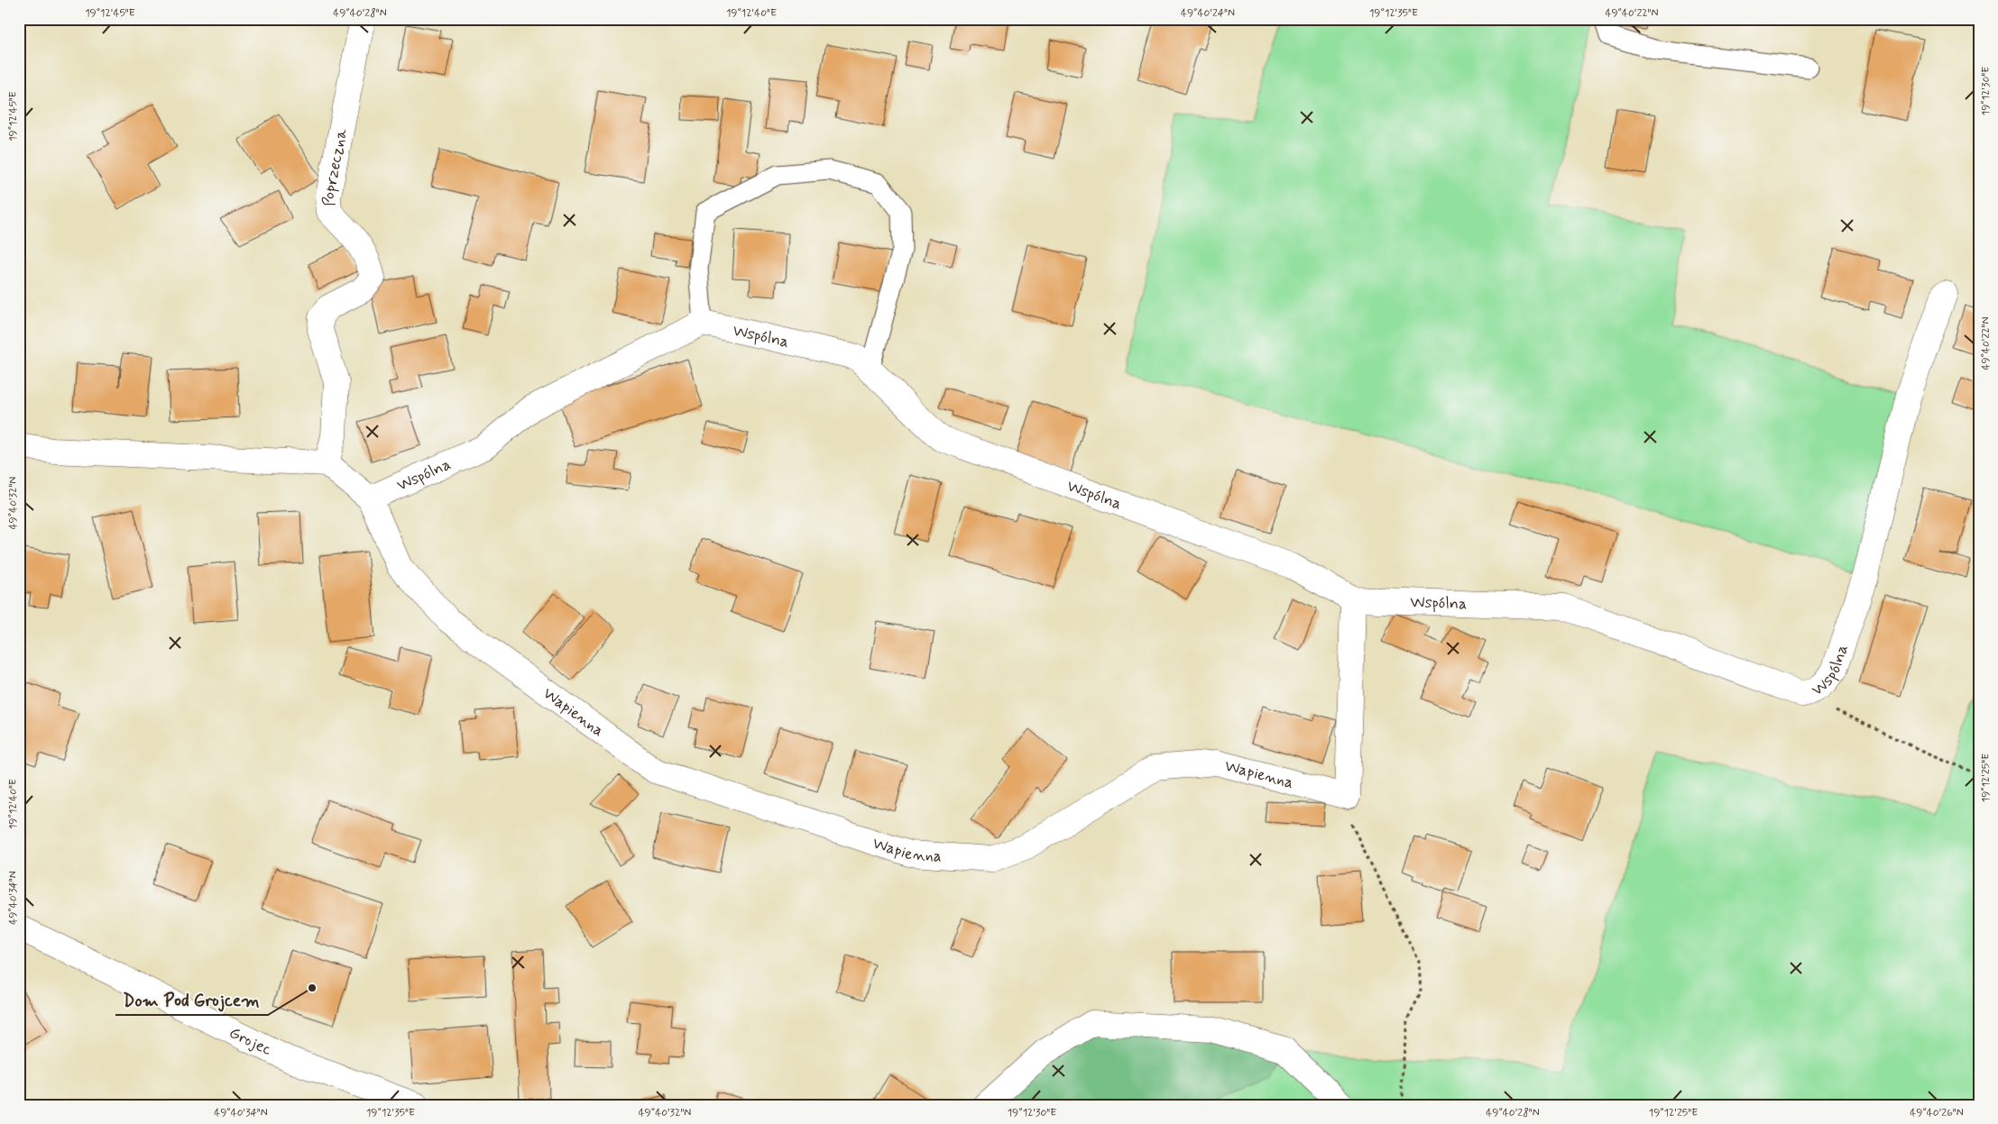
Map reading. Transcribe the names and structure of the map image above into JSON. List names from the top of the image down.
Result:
{
  "streets": {
    "street": [
      "Poprzeczna",
      "Wspólna",
      "Wapienna",
      "Grojec"
    ]
  },
  "crossings": [
    ["Wspólna", "Wapienna"]
  ],
  "places": ["Dom Pod Grojcem"],
  "coordinates": [
    "19°12'45\"E",
    "49°40'28\"N",
    "19°12'40\"E",
    "49°40'24\"N",
    "19°12'35\"E",
    "49°40'22\"N",
    "19°12'30\"E",
    "49°40'32\"N",
    "19°12'25\"E",
    "49°40'34\"N",
    "49°40'26\"N"
  ]
}
